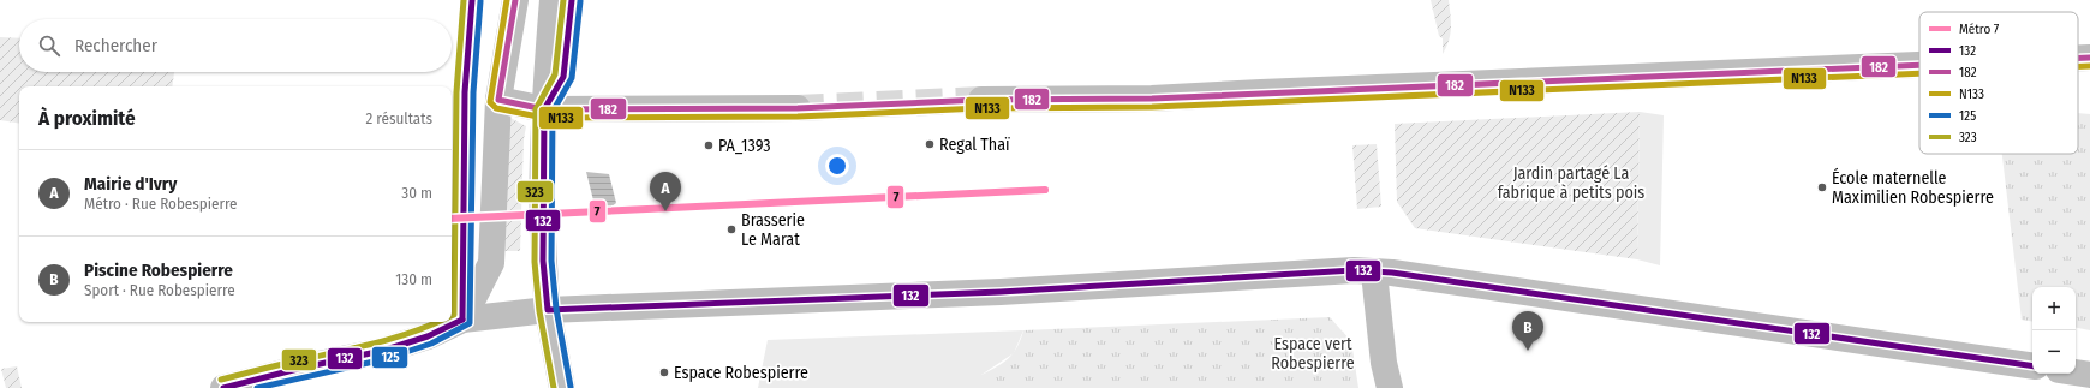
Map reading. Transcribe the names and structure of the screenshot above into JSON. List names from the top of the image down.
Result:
{
  "parks": ["Jardin partagé La fabrique à petits pois", "Espace vert Robespierre"],
  "places": [
    "Regal Thaï",
    "PA_1393",
    "École maternelle Maximilien Robespierre",
    "Brasserie Le Marat",
    "Espace Robespierre"
  ],
  "lines": [
    "transit line 132",
    "transit line 182",
    "transit line N133",
    "transit line 323",
    "transit line 125",
    "metro line 7"
  ],
  "legend": [
    "Métro 7",
    "132",
    "182",
    "N133",
    "125",
    "323"
  ],
  "page": {
    "search": "Rechercher",
    "heading": ["À proximité", "2 résultats"],
    "list": [
      {
        "mark": "A",
        "name": "Mairie d'Ivry",
        "note": "Métro · Rue Robespierre",
        "value": "30 m"
      },
      {
        "mark": "B",
        "name": "Piscine Robespierre",
        "note": "Sport · Rue Robespierre",
        "value": "130 m"
      }
    ],
    "pins": ["A", "B"],
    "map_buttons": ["+", "−"]
  }
}
